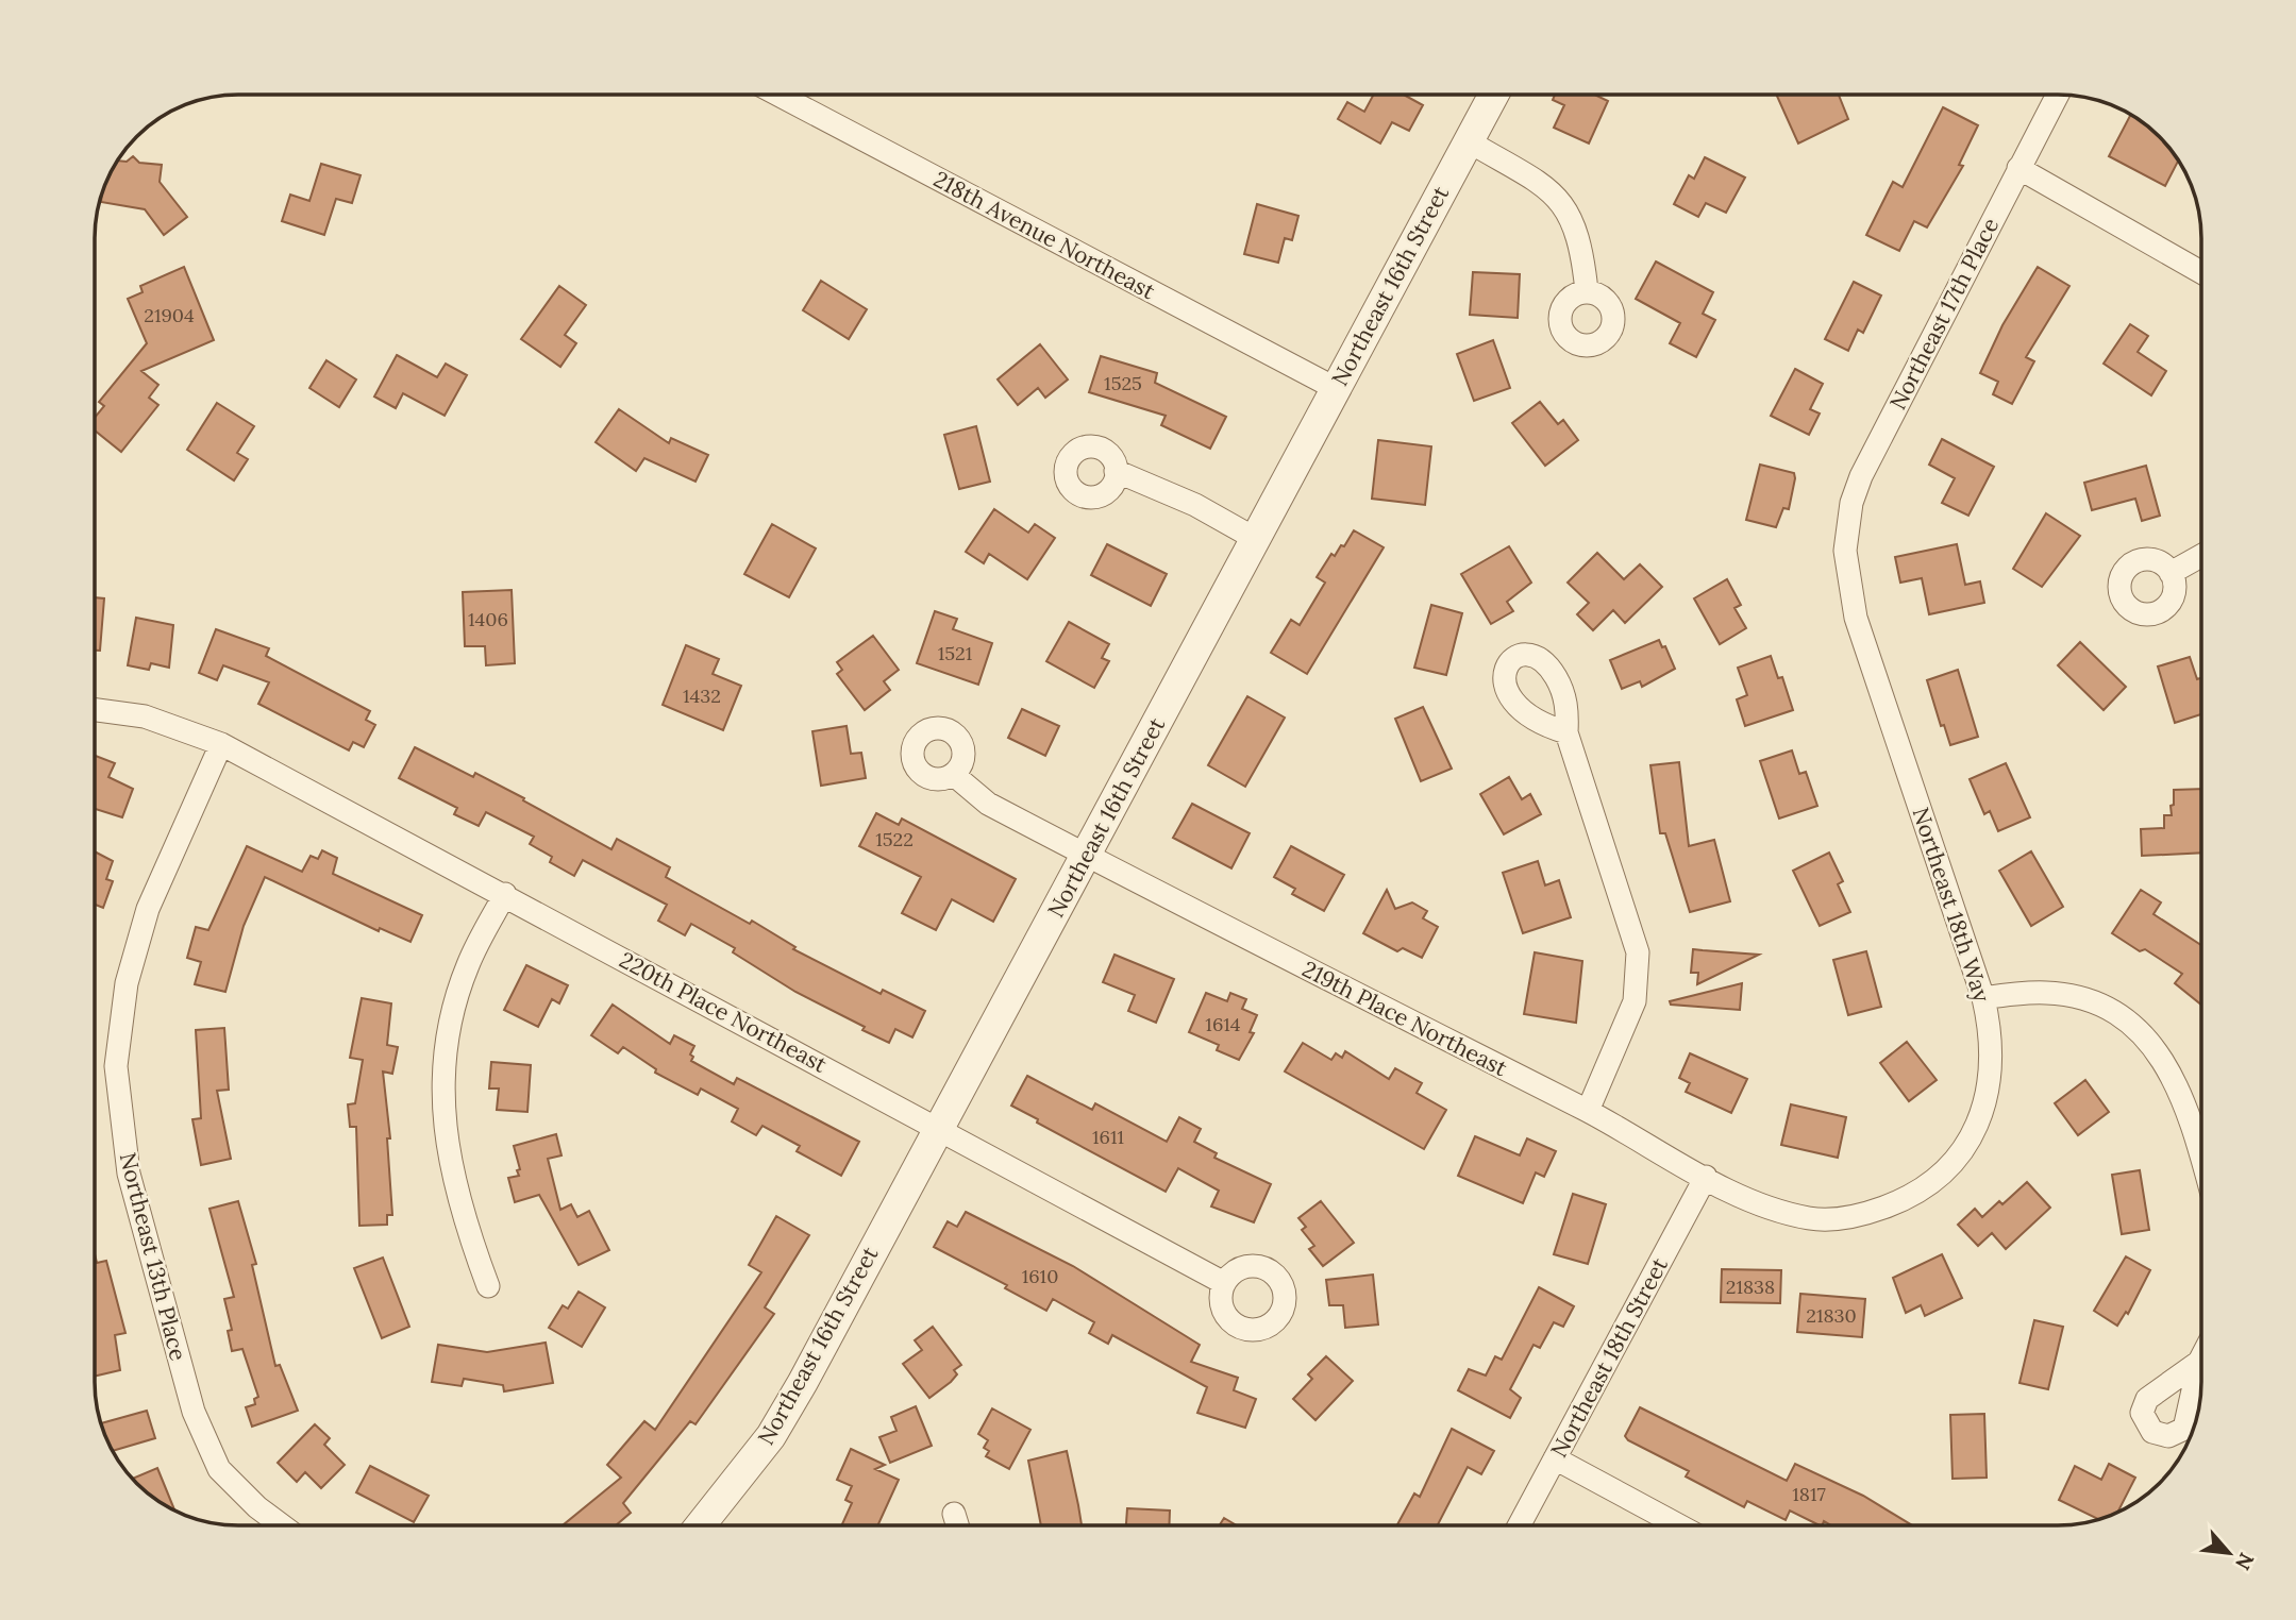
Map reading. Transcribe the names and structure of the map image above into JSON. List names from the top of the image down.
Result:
{
  "streets": {
    "street": [
      "218th Avenue Northeast",
      "Northeast 16th Street",
      "Northeast 17th Place",
      "Northeast 18th Way",
      "220th Place Northeast",
      "219th Place Northeast",
      "Northeast 13th Place",
      "Northeast 18th Street"
    ]
  },
  "crossings": [
    ["218th Avenue Northeast", "Northeast 16th Street"],
    ["Northeast 16th Street", "220th Place Northeast"],
    ["Northeast 16th Street", "219th Place Northeast"],
    ["Northeast 17th Place", "Northeast 18th Way"],
    ["Northeast 18th Way", "219th Place Northeast"],
    ["220th Place Northeast", "Northeast 13th Place"],
    ["219th Place Northeast", "Northeast 18th Street"]
  ],
  "house_numbers": [
    "21904",
    "1525",
    "1406",
    "1521",
    "1432",
    "1522",
    "1614",
    "1611",
    "1610",
    "21838",
    "21830",
    "1817"
  ],
  "north": "bottom right"
}
